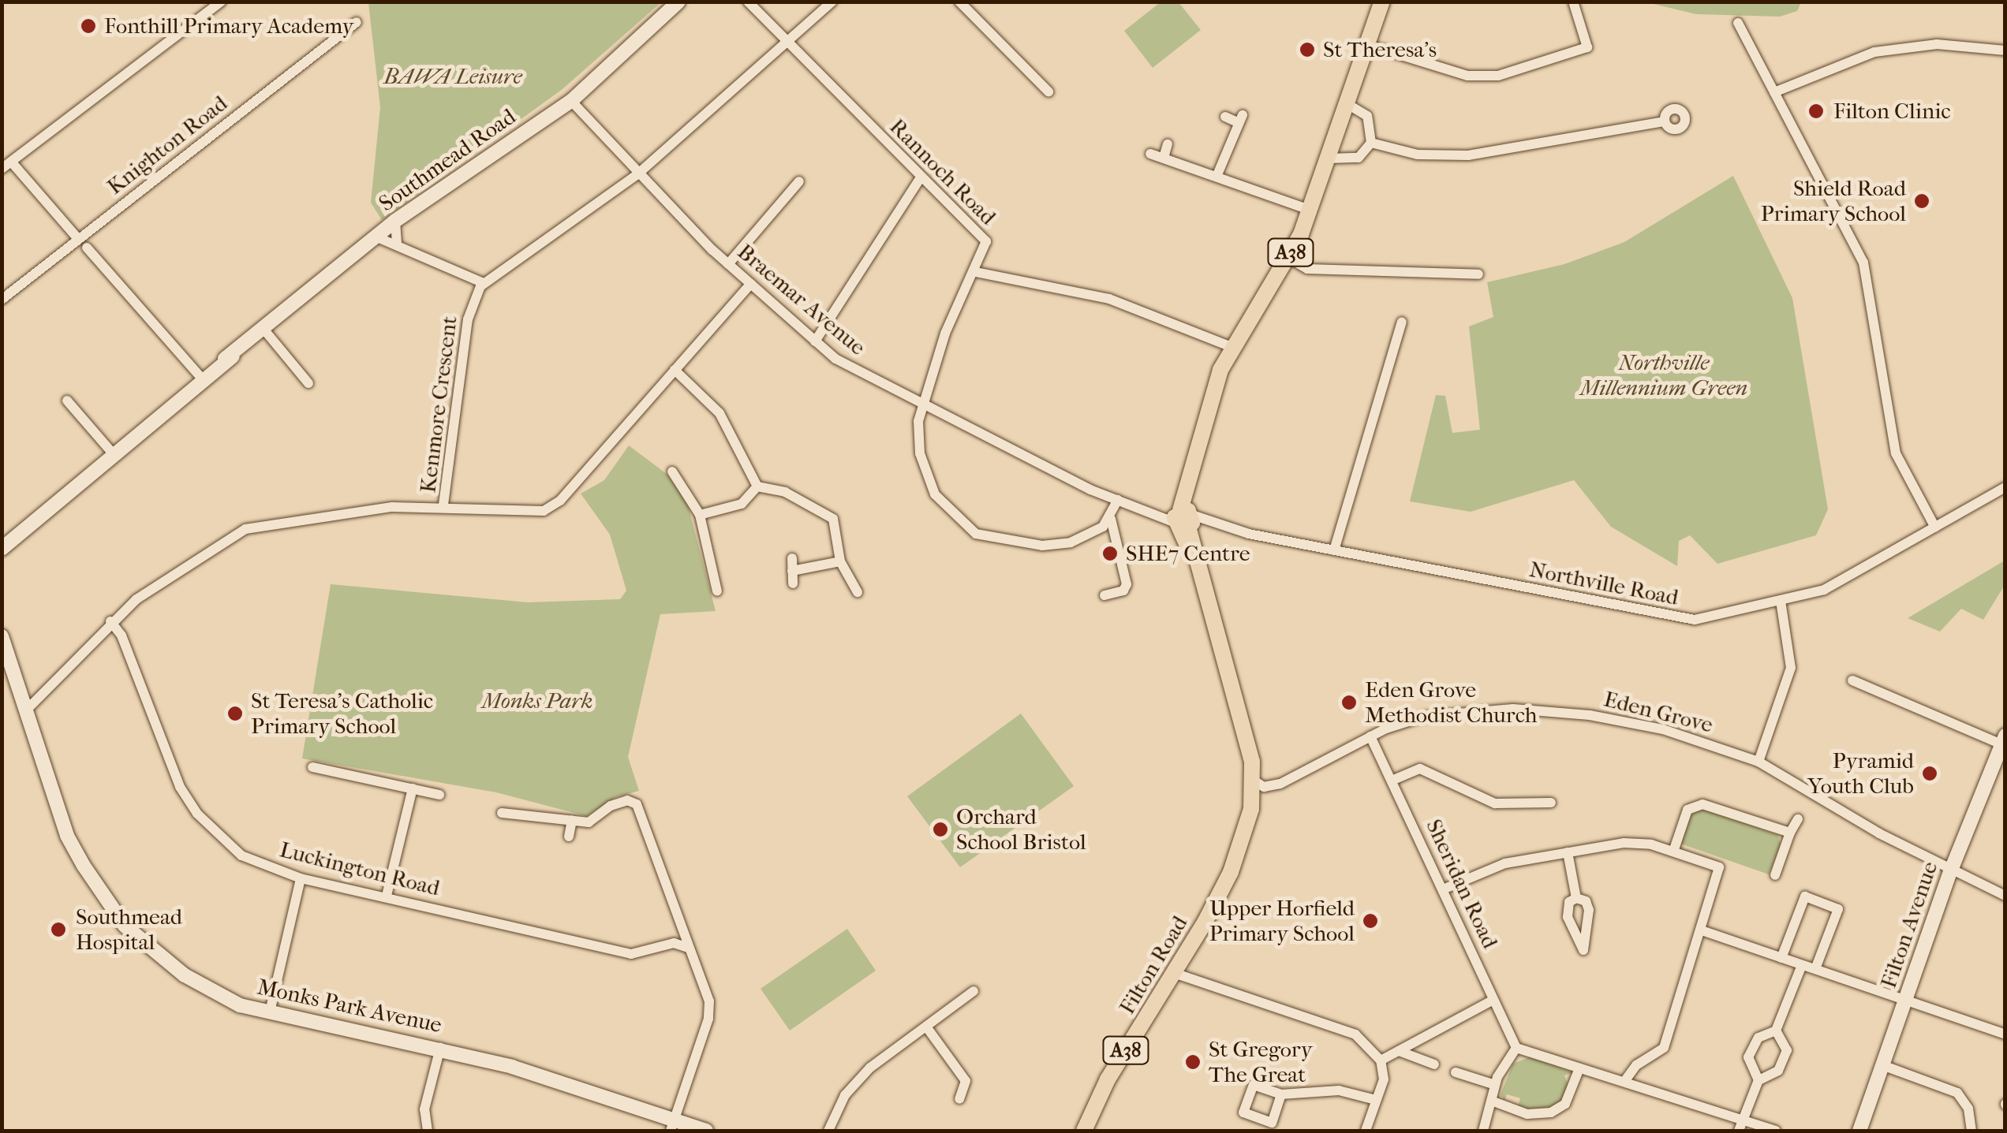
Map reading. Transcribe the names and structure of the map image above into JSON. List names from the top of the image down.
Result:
{
  "streets": {
    "main road": ["A38", "Filton Road"],
    "street": [
      "Knighton Road",
      "Southmead Road",
      "Rannoch Road",
      "Braemar Avenue",
      "Kenmore Crescent",
      "Northville Road",
      "Eden Grove",
      "Luckington Road",
      "Sheridan Road",
      "Filton Avenue",
      "Monks Park Avenue"
    ]
  },
  "crossings": [
    ["Southmead Road", "Braemar Avenue"],
    ["Rannoch Road", "Braemar Avenue"],
    ["A38", "Braemar Avenue"],
    ["A38", "Northville Road"],
    ["A38", "Filton Road"],
    ["Braemar Avenue", "Kenmore Crescent"],
    ["Braemar Avenue", "Northville Road"],
    ["Braemar Avenue", "Filton Road"],
    ["Northville Road", "Filton Road"],
    ["Eden Grove", "Sheridan Road"],
    ["Eden Grove", "Filton Avenue"],
    ["Eden Grove", "Filton Road"]
  ],
  "parks": ["BAWA Leisure", "Northville Millennium Green", "Monks Park"],
  "places": [
    "Fonthill Primary Academy",
    "St Theresa's",
    "Filton Clinic",
    "Shield Road Primary School",
    "SHE7 Centre",
    "Eden Grove Methodist Church",
    "St Teresa's Catholic Primary School",
    "Pyramid Youth Club",
    "Orchard School Bristol",
    "Upper Horfield Primary School",
    "Southmead Hospital",
    "St Gregory The Great"
  ]
}
